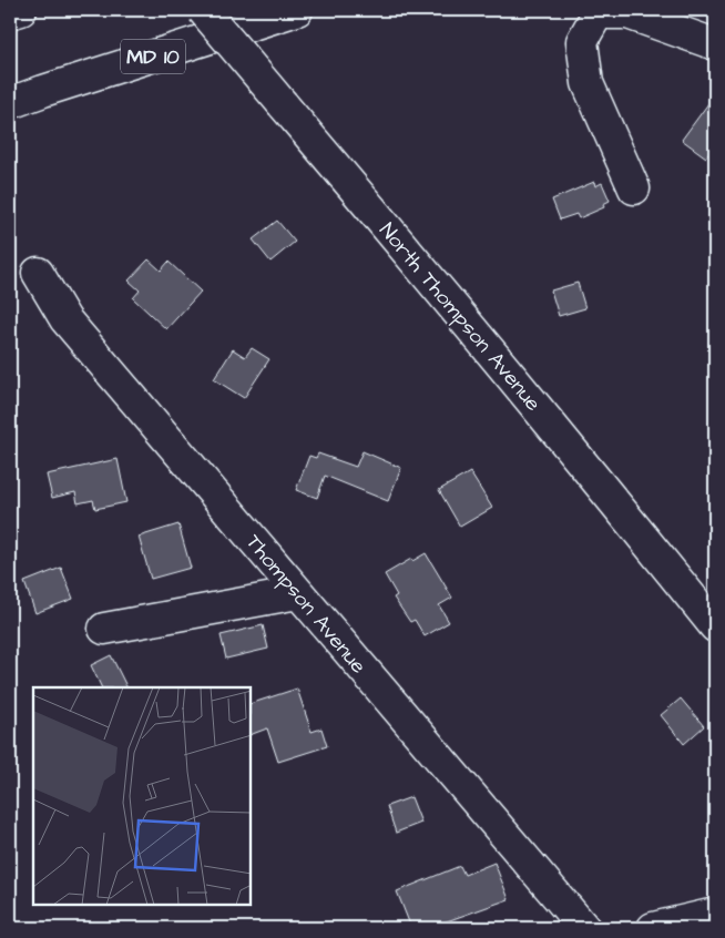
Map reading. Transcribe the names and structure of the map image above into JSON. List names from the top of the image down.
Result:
{
  "streets": {
    "main road": ["MD 10", "North Thompson Avenue", "Thompson Avenue"]
  }
}
